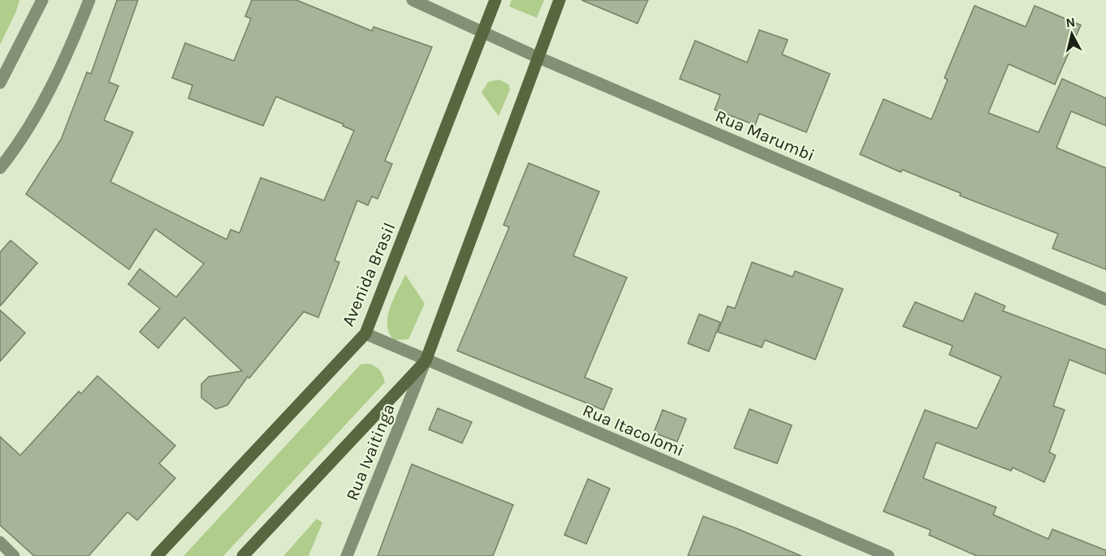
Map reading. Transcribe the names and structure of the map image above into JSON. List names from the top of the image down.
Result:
{
  "streets": {
    "main road": ["Avenida Brasil"],
    "street": ["Rua Marumbi", "Rua Itacolomi", "Rua Ivaitinga"]
  },
  "crossings": [
    ["Rua Marumbi", "Avenida Brasil"],
    ["Avenida Brasil", "Rua Itacolomi"],
    ["Rua Itacolomi", "Rua Ivaitinga"]
  ],
  "north": "top"
}
